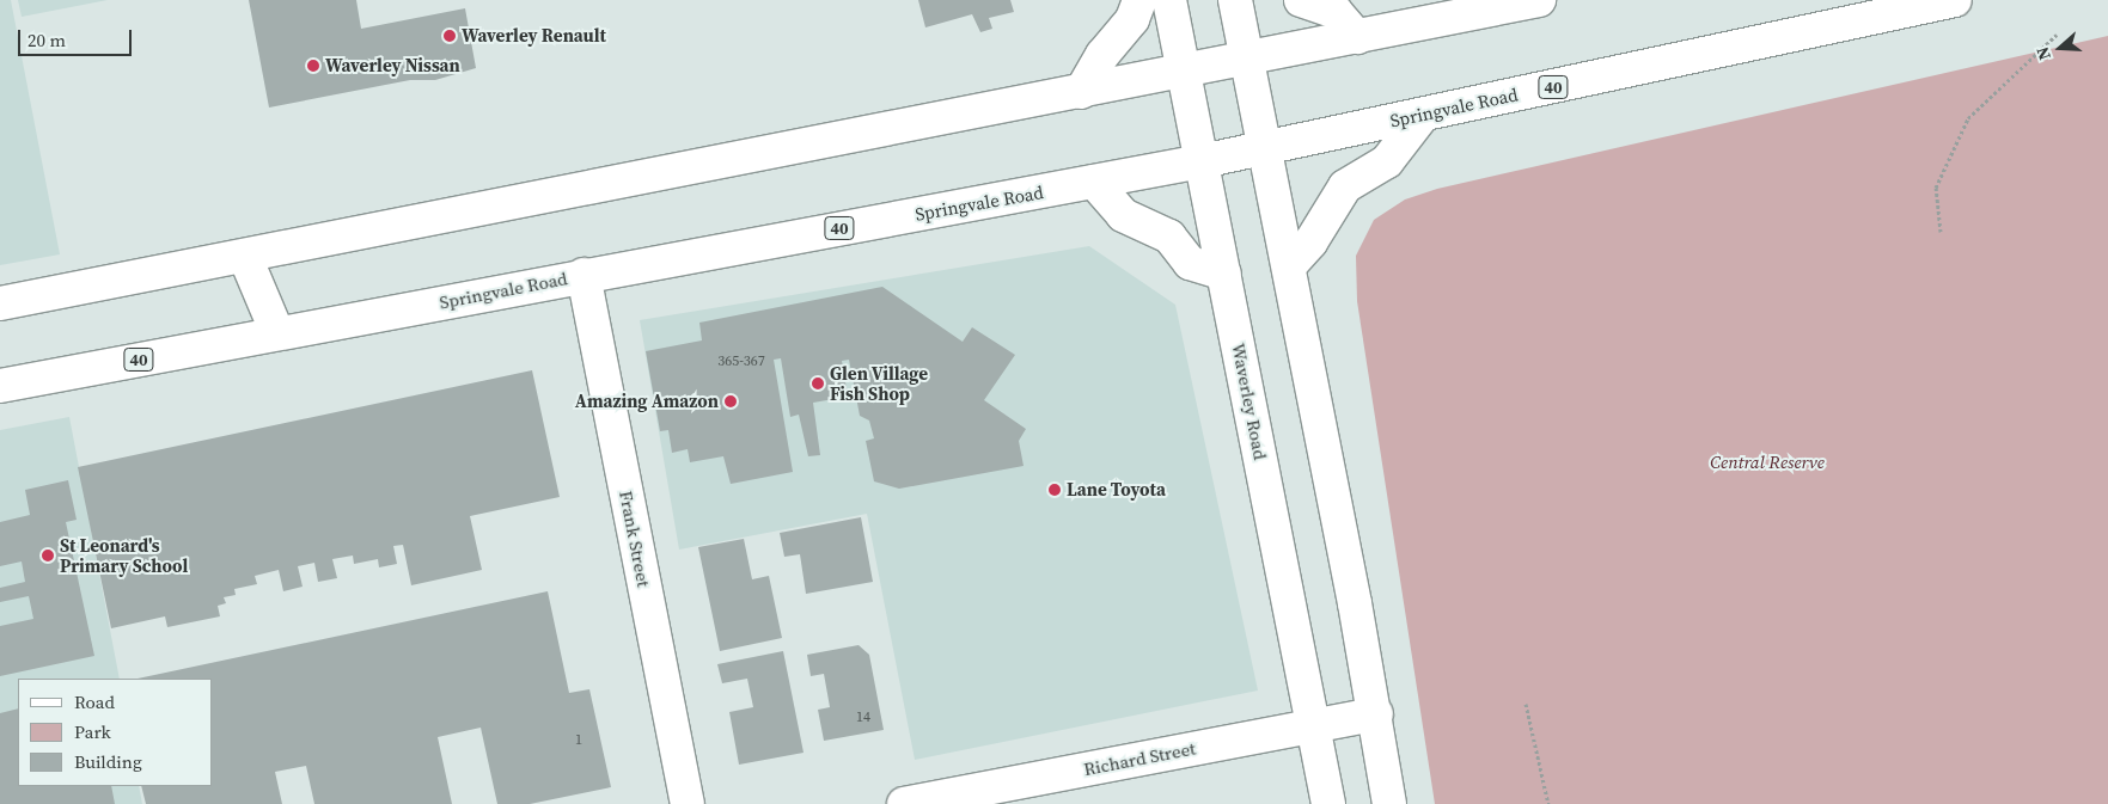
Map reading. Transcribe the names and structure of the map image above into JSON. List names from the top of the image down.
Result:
{
  "streets": {
    "main road": [
      "40",
      "Springvale Road",
      "Waverley Road",
      "Frank Street",
      "Richard Street"
    ]
  },
  "crossings": [
    ["Springvale Road", "Waverley Road"],
    ["Springvale Road", "Frank Street"],
    ["Waverley Road", "Richard Street"]
  ],
  "parks": ["Central Reserve"],
  "places": [
    "Waverley Renault",
    "Waverley Nissan",
    "Glen Village Fish Shop",
    "Amazing Amazon",
    "Lane Toyota",
    "St Leonard's Primary School"
  ],
  "house_numbers": ["365-367", "14", "1"],
  "legend": ["Road", "Park", "Building"],
  "scale_bar": "20 m",
  "north": "left"
}
